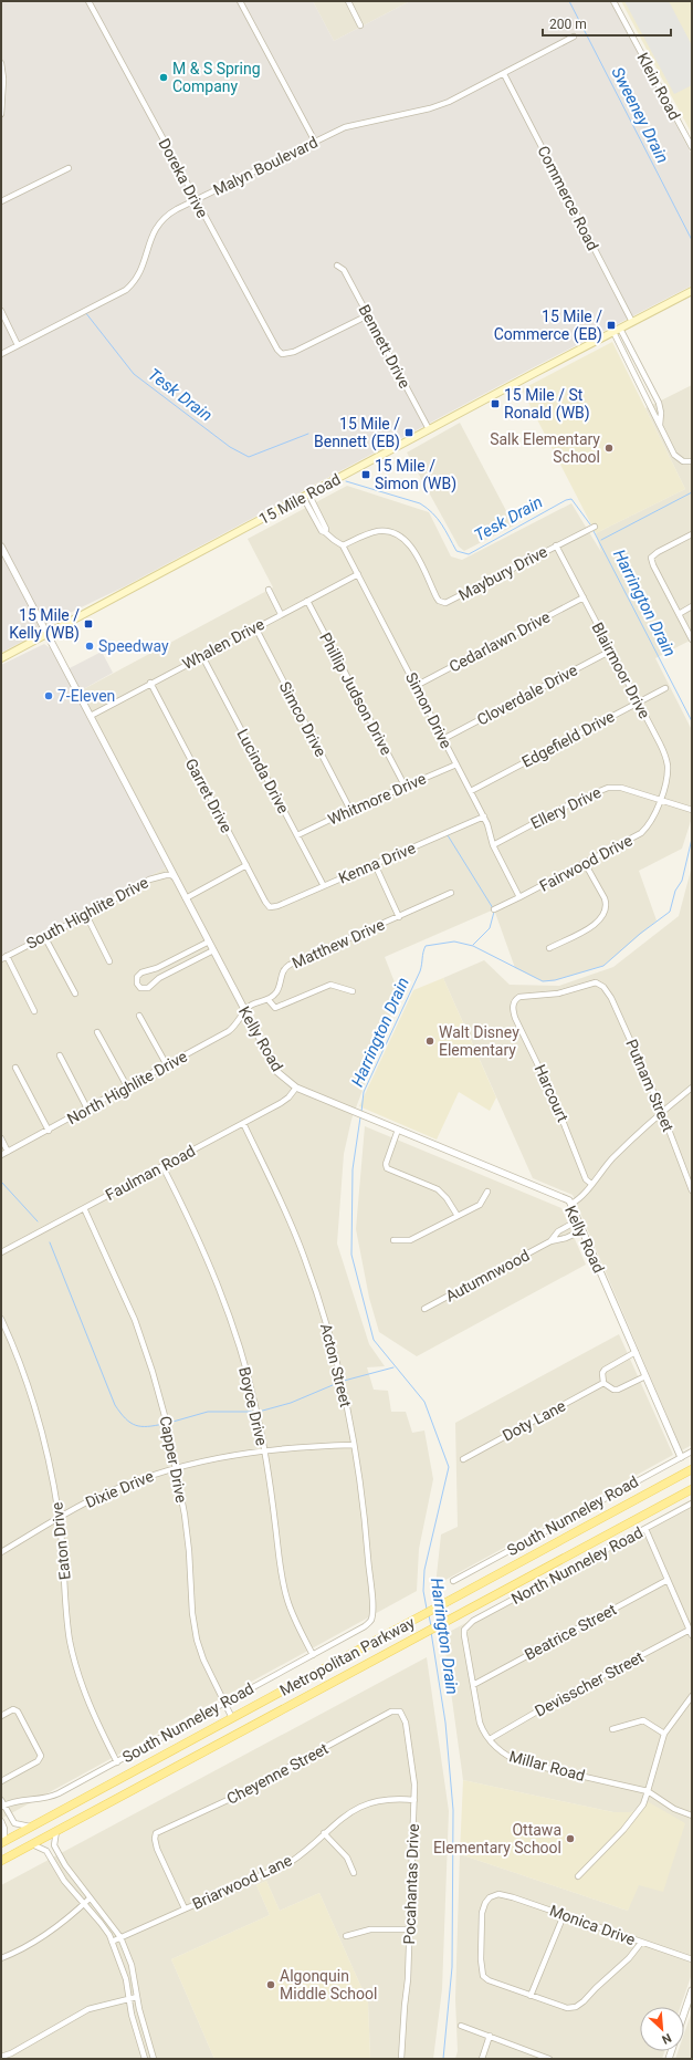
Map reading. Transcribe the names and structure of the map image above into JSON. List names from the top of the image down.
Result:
{
  "streets": {
    "main road": ["15 Mile Road", "Metropolitan Parkway"],
    "street": [
      "Klein Road",
      "Malyn Boulevard",
      "Doreka Drive",
      "Commerce Road",
      "Bennett Drive",
      "Maybury Drive",
      "Cedarlawn Drive",
      "Whalen Drive",
      "Blairmoor Drive",
      "Phillip Judson Drive",
      "Cloverdale Drive",
      "Simon Drive",
      "Simco Drive",
      "Edgefield Drive",
      "Lucinda Drive",
      "Garret Drive",
      "Whitmore Drive",
      "Ellery Drive",
      "Kenna Drive",
      "Fairwood Drive",
      "South Highlite Drive",
      "Matthew Drive",
      "Kelly Road",
      "Putnam Street",
      "North Highlite Drive",
      "Harcourt",
      "Faulman Road",
      "Autumnwood",
      "Acton Street",
      "Boyce Drive",
      "Doty Lane",
      "Capper Drive",
      "Dixie Drive",
      "South Nunneley Road",
      "Eaton Drive",
      "North Nunneley Road",
      "Beatrice Street",
      "Devisscher Street",
      "Millar Road",
      "Cheyenne Street",
      "Briarwood Lane",
      "Pocahantas Drive",
      "Monica Drive"
    ]
  },
  "crossings": [
    ["Malyn Boulevard", "Doreka Drive"],
    ["Malyn Boulevard", "Commerce Road"],
    ["Doreka Drive", "Bennett Drive"],
    ["Commerce Road", "15 Mile Road"],
    ["Bennett Drive", "15 Mile Road"],
    ["15 Mile Road", "Simon Drive"],
    ["15 Mile Road", "Kelly Road"],
    ["Maybury Drive", "Blairmoor Drive"],
    ["Maybury Drive", "Simon Drive"],
    ["Cedarlawn Drive", "Blairmoor Drive"],
    ["Cedarlawn Drive", "Simon Drive"],
    ["Whalen Drive", "Phillip Judson Drive"],
    ["Whalen Drive", "Simon Drive"],
    ["Whalen Drive", "Simco Drive"],
    ["Whalen Drive", "Lucinda Drive"],
    ["Whalen Drive", "Garret Drive"],
    ["Whalen Drive", "Kelly Road"],
    ["Blairmoor Drive", "Cloverdale Drive"],
    ["Blairmoor Drive", "Edgefield Drive"],
    ["Blairmoor Drive", "Ellery Drive"],
    ["Blairmoor Drive", "Fairwood Drive"],
    ["Phillip Judson Drive", "Whitmore Drive"],
    ["Cloverdale Drive", "Simon Drive"],
    ["Simon Drive", "Edgefield Drive"],
    ["Simon Drive", "Whitmore Drive"],
    ["Simon Drive", "Ellery Drive"],
    ["Simon Drive", "Kenna Drive"],
    ["Simon Drive", "Fairwood Drive"],
    ["Simco Drive", "Whitmore Drive"],
    ["Lucinda Drive", "Whitmore Drive"],
    ["Lucinda Drive", "Kenna Drive"],
    ["Garret Drive", "Kenna Drive"],
    ["Ellery Drive", "Fairwood Drive"],
    ["South Highlite Drive", "Kelly Road"],
    ["Kelly Road", "North Highlite Drive"],
    ["Kelly Road", "Faulman Road"],
    ["Kelly Road", "Autumnwood"],
    ["Kelly Road", "South Nunneley Road"],
    ["Putnam Street", "Harcourt"],
    ["Faulman Road", "Acton Street"],
    ["Faulman Road", "Boyce Drive"],
    ["Faulman Road", "Capper Drive"],
    ["Acton Street", "Dixie Drive"],
    ["Acton Street", "South Nunneley Road"],
    ["Boyce Drive", "Dixie Drive"],
    ["Boyce Drive", "South Nunneley Road"],
    ["Capper Drive", "Dixie Drive"],
    ["Capper Drive", "South Nunneley Road"],
    ["Capper Drive", "Metropolitan Parkway"],
    ["Dixie Drive", "Eaton Drive"],
    ["South Nunneley Road", "Eaton Drive"],
    ["North Nunneley Road", "Millar Road"],
    ["Beatrice Street", "Millar Road"],
    ["Devisscher Street", "Millar Road"],
    ["Cheyenne Street", "Briarwood Lane"],
    ["Cheyenne Street", "Pocahantas Drive"],
    ["Briarwood Lane", "Pocahantas Drive"]
  ],
  "water": ["Sweeney Drain", "Tesk Drain", "Harrington Drain"],
  "places": {
    "other": [
      "M & S Spring Company",
      "Salk Elementary School",
      "Speedway",
      "7-Eleven",
      "Walt Disney Elementary",
      "Ottawa Elementary School",
      "Algonquin Middle School"
    ],
    "transit": [
      "15 Mile / Commerce (EB)",
      "15 Mile / St Ronald (WB)",
      "15 Mile / Bennett (EB)",
      "15 Mile / Simon (WB)",
      "15 Mile / Kelly (WB)"
    ]
  },
  "scale_bar": "200 m",
  "north": "bottom right"
}
